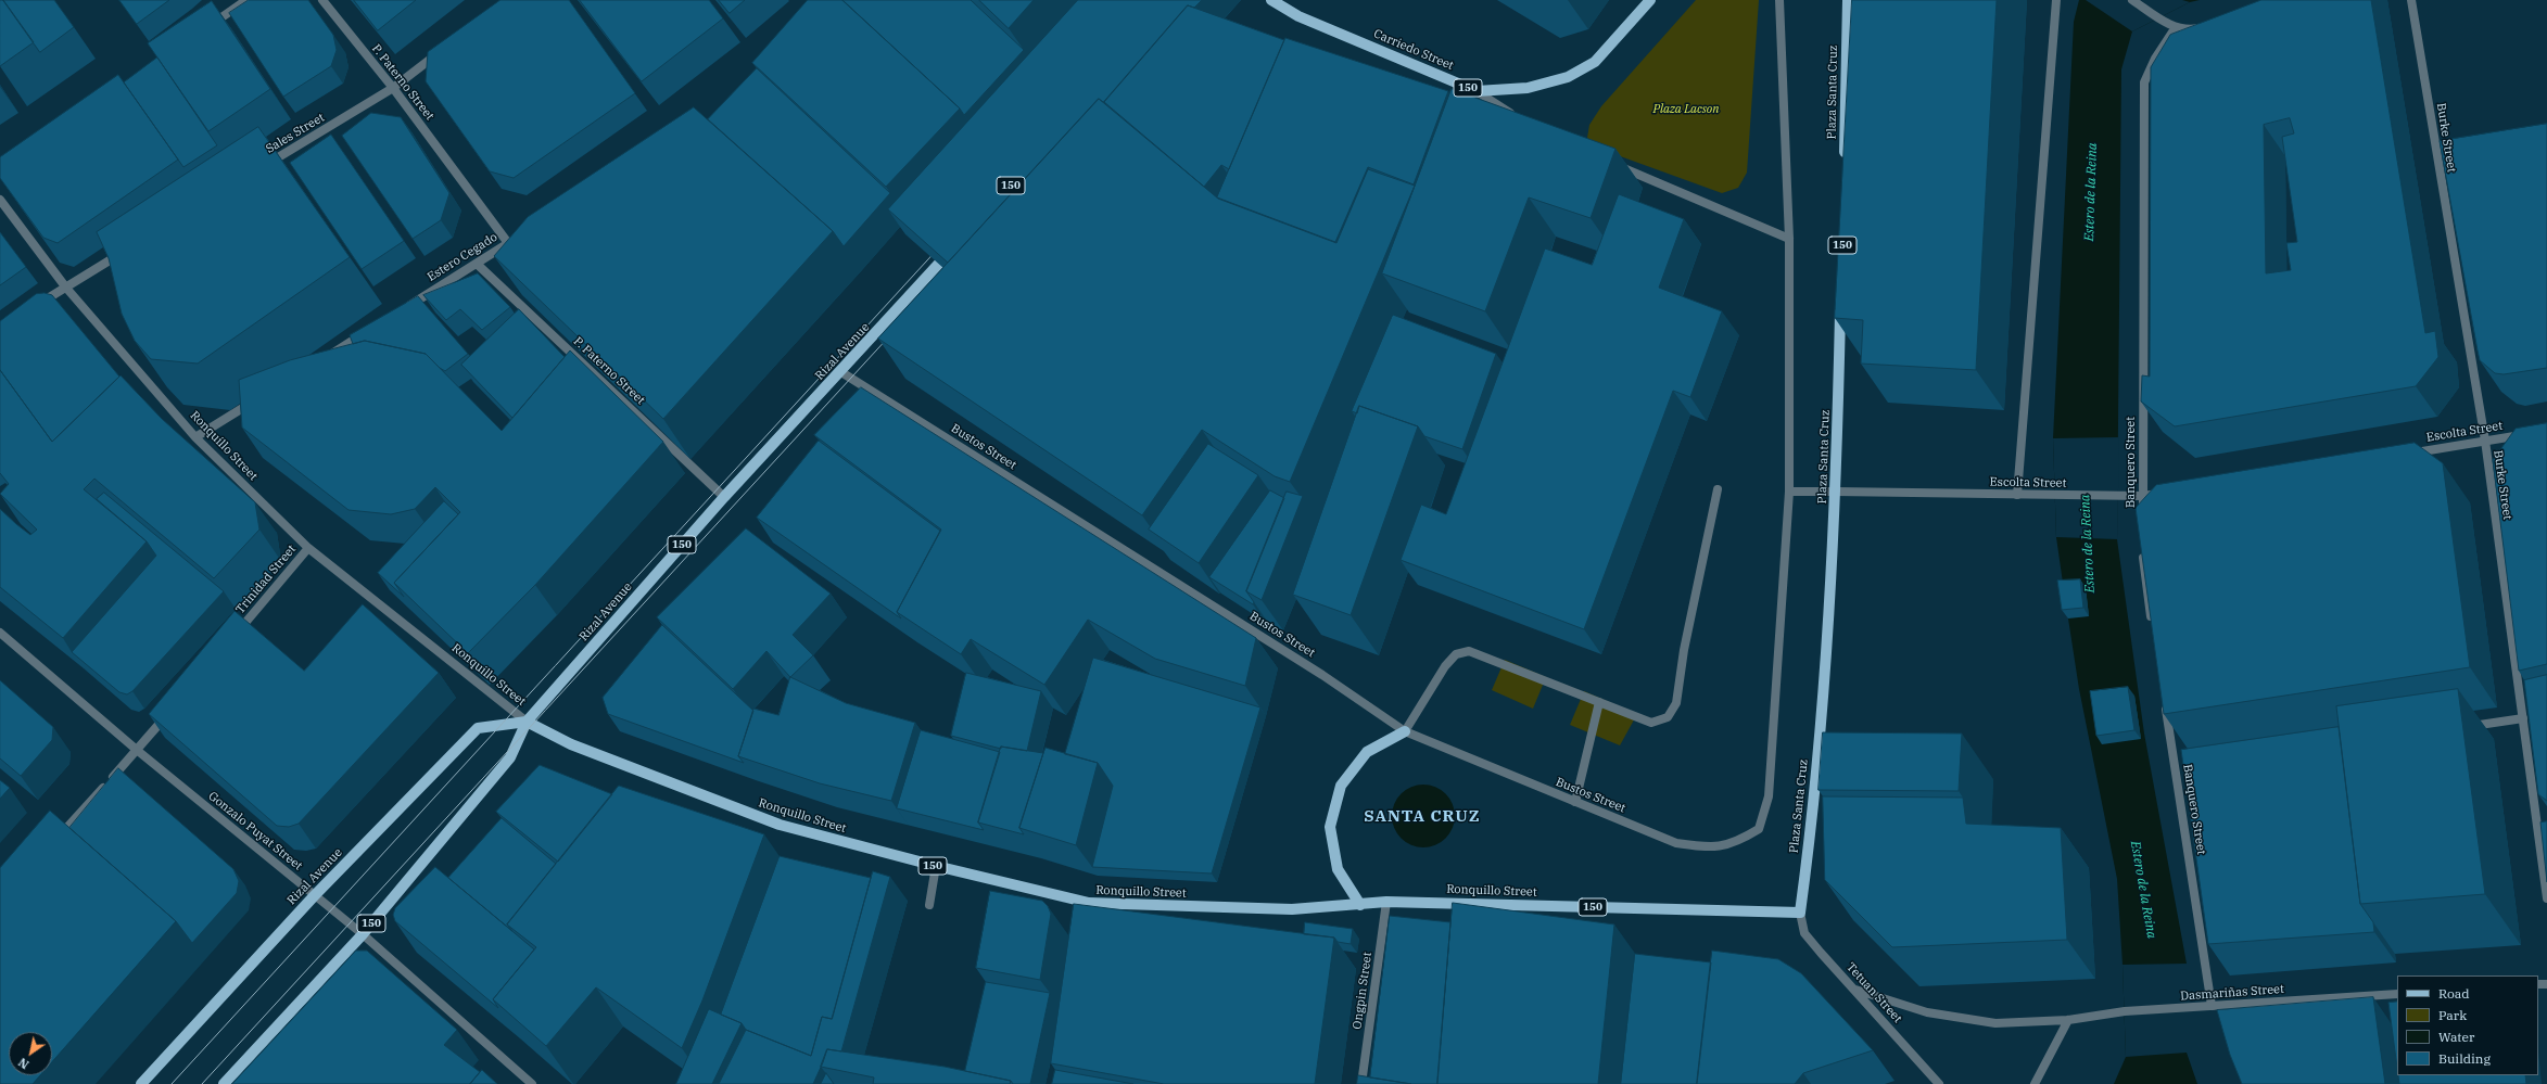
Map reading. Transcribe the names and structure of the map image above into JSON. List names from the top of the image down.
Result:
{
  "streets": {
    "main road": [
      "Carriedo Street",
      "150",
      "Plaza Santa Cruz",
      "Rizal Avenue",
      "Ronquillo Street"
    ],
    "street": [
      "P. Paterno Street",
      "Sales Street",
      "Burke Street",
      "Estero Cegado",
      "Escolta Street",
      "Bustos Street",
      "Banquero Street",
      "Trinidad Street",
      "Gonzalo Puyat Street",
      "Ongpin Street",
      "Tetuan Street",
      "Dasmariñas Street"
    ]
  },
  "crossings": [
    ["P. Paterno Street", "Sales Street"],
    ["P. Paterno Street", "Estero Cegado"],
    ["P. Paterno Street", "Rizal Avenue"],
    ["Plaza Santa Cruz", "Escolta Street"],
    ["Plaza Santa Cruz", "Ronquillo Street"],
    ["Plaza Santa Cruz", "Tetuan Street"],
    ["Burke Street", "Escolta Street"],
    ["Rizal Avenue", "Ronquillo Street"],
    ["Rizal Avenue", "Bustos Street"],
    ["Rizal Avenue", "Gonzalo Puyat Street"],
    ["Escolta Street", "Bustos Street"],
    ["Escolta Street", "Banquero Street"],
    ["Ronquillo Street", "Trinidad Street"],
    ["Ronquillo Street", "Ongpin Street"],
    ["Ronquillo Street", "Tetuan Street"],
    ["Banquero Street", "Dasmariñas Street"],
    ["Tetuan Street", "Dasmariñas Street"]
  ],
  "districts": ["SANTA CRUZ"],
  "water": ["Estero de la Reina"],
  "parks": ["Plaza Lacson"],
  "legend": [
    "Road",
    "Park",
    "Water",
    "Building"
  ],
  "north": "bottom left"
}
